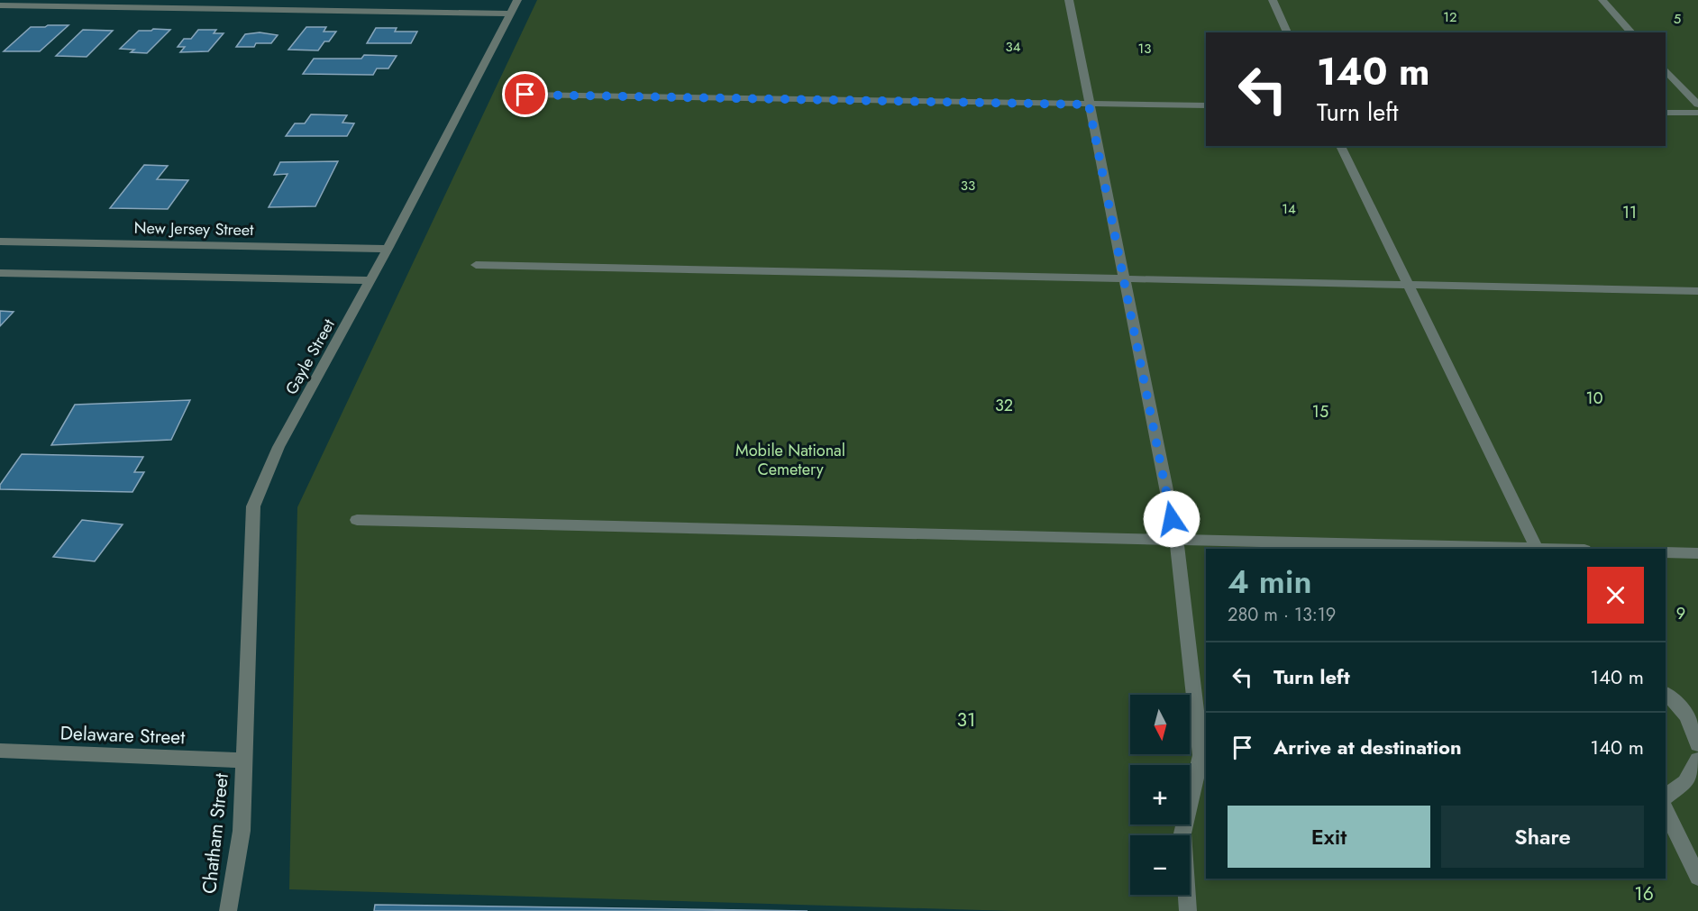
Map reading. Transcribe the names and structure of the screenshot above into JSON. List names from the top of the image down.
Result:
{
  "streets": {
    "street": [
      "New Jersey Street",
      "Gayle Street",
      "Delaware Street",
      "Chatham Street"
    ]
  },
  "crossings": [
    ["New Jersey Street", "Gayle Street"],
    ["Gayle Street", "Delaware Street"],
    ["Gayle Street", "Chatham Street"],
    ["Delaware Street", "Chatham Street"]
  ],
  "parks": [
    "12",
    "5",
    "34",
    "13",
    "33",
    "14",
    "11",
    "10",
    "32",
    "15",
    "Mobile National Cemetery",
    "9",
    "31",
    "16"
  ],
  "north": "bottom",
  "page": {
    "turn": ["140 m", "Turn left"],
    "heading": ["4 min", "280 m · 13:19"],
    "list": [
      {
        "name": "Turn left",
        "value": "140 m"
      },
      {
        "name": "Arrive at destination",
        "value": "140 m"
      }
    ],
    "map_buttons": ["+", "−"],
    "buttons": ["Exit", "Share"]
  }
}
